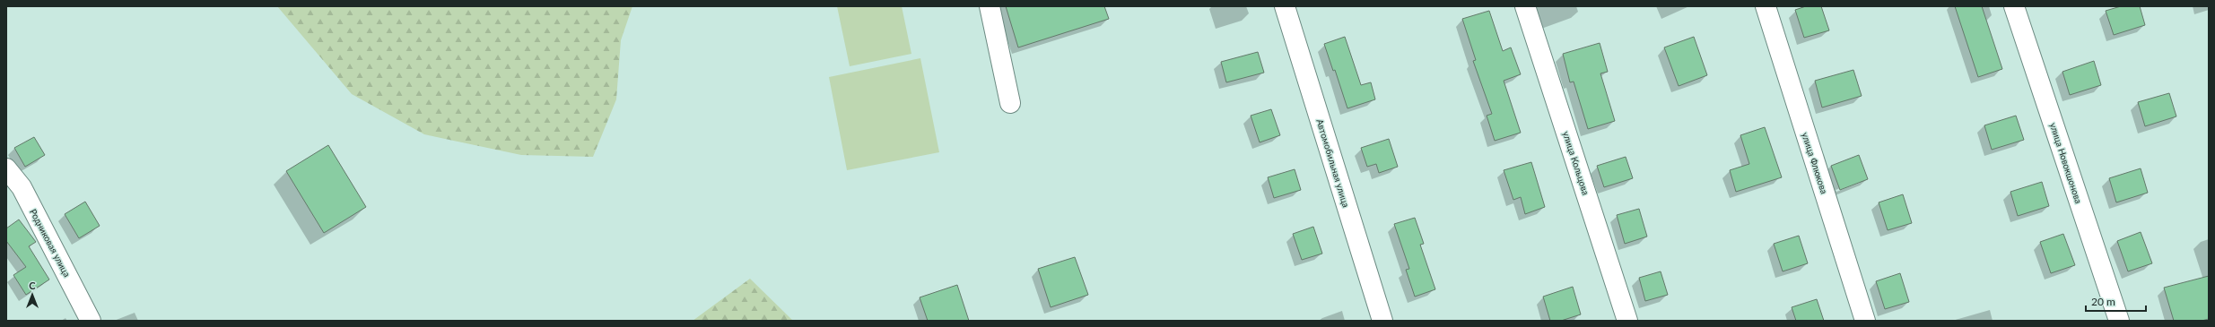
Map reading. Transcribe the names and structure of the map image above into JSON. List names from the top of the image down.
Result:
{
  "streets": {
    "street": [
      "Автомобильная улица",
      "улица Кольцова",
      "улица Флюкова",
      "улица Новокшонова",
      "Родниковая улица"
    ]
  },
  "scale_bar": "20 m",
  "north": "top"
}
